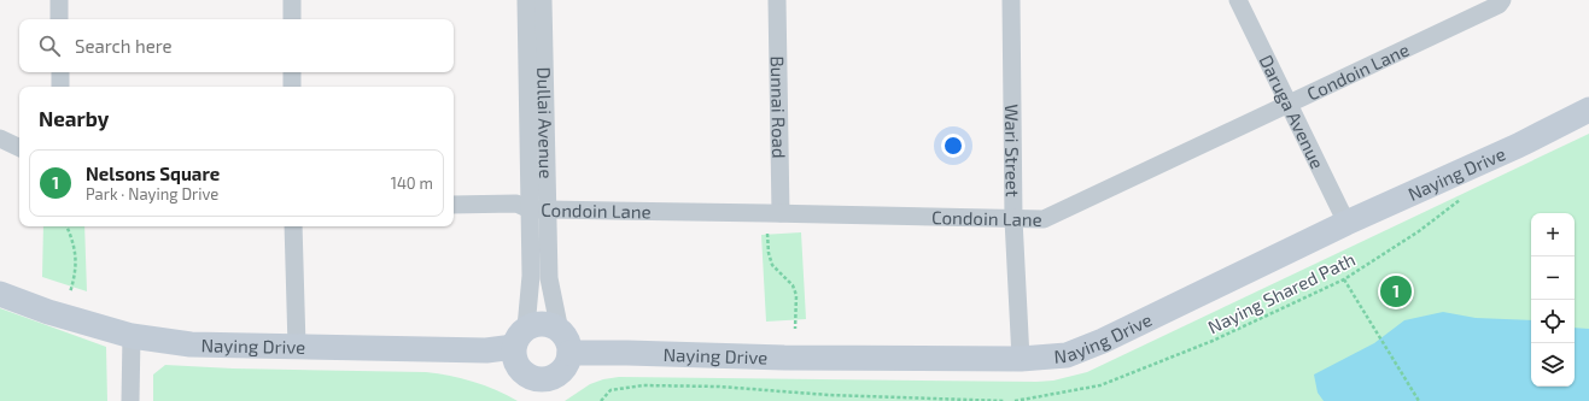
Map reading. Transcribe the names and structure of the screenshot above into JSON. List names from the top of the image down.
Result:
{
  "streets": {
    "street": [
      "Condoin Lane",
      "Bunnai Road",
      "Daruga Avenue",
      "Dullai Avenue",
      "Wari Street",
      "Naying Drive"
    ],
    "path": ["Naying Shared Path"]
  },
  "crossings": [
    ["Condoin Lane", "Bunnai Road"],
    ["Condoin Lane", "Daruga Avenue"],
    ["Condoin Lane", "Dullai Avenue"],
    ["Condoin Lane", "Wari Street"],
    ["Daruga Avenue", "Naying Drive"],
    ["Dullai Avenue", "Naying Drive"],
    ["Wari Street", "Naying Drive"]
  ],
  "page": {
    "search": "Search here",
    "heading": "Nearby",
    "list": [
      {
        "mark": "1",
        "name": "Nelsons Square",
        "note": "Park · Naying Drive",
        "value": "140 m"
      }
    ],
    "map_buttons": ["+", "−"],
    "pins": "1"
  }
}
